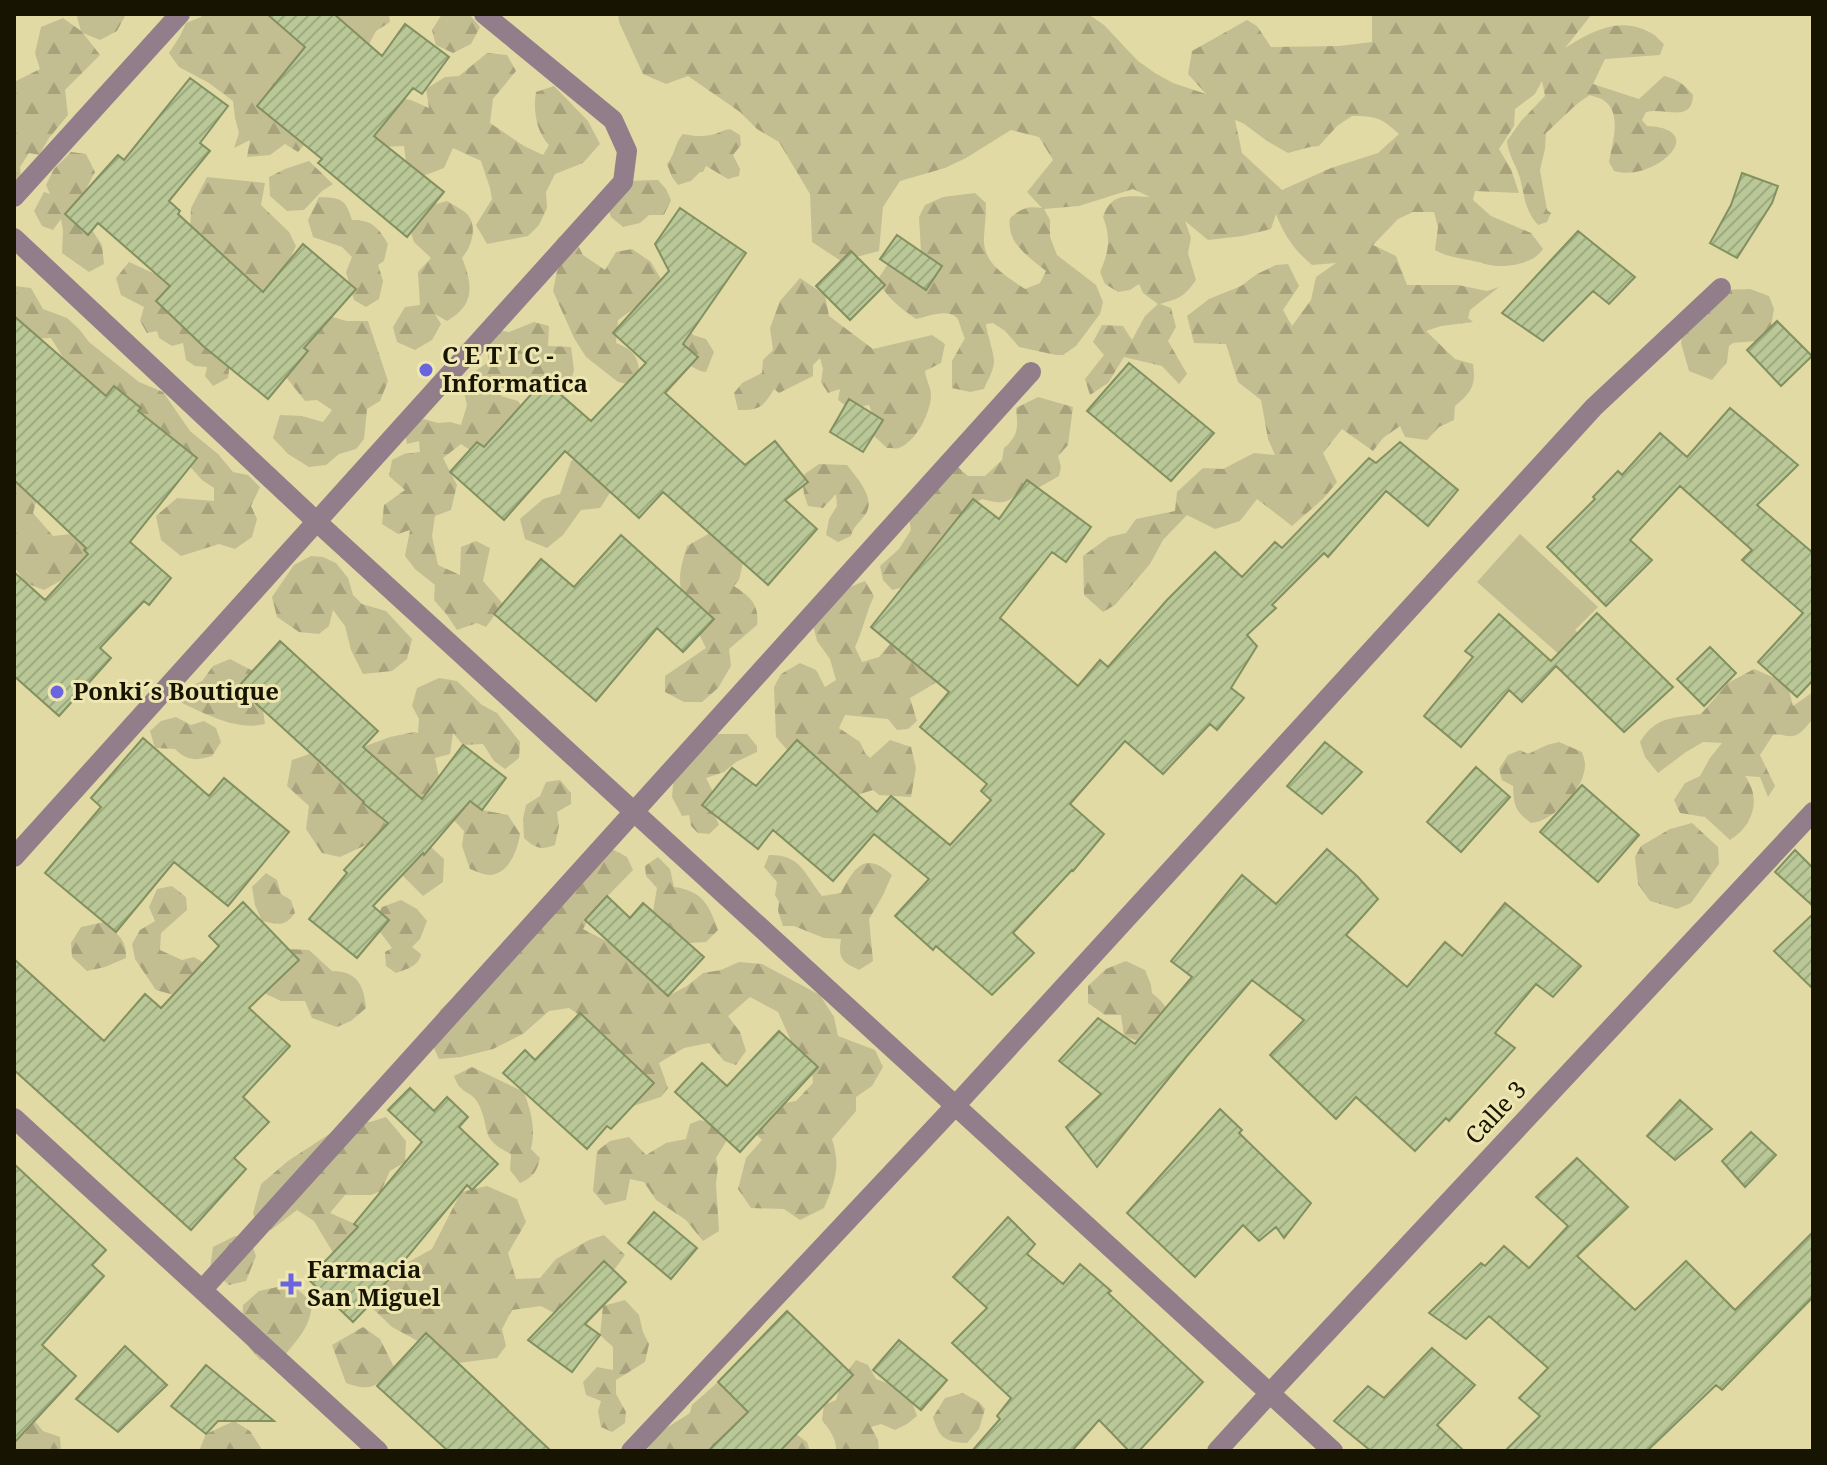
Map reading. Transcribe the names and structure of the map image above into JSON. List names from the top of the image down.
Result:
{
  "streets": {
    "street": ["Calle 3"]
  },
  "places": {
    "other": ["C E T I C - Informatica", "Ponki´s Boutique"],
    "health": ["Farmacia San Miguel"]
  }
}
